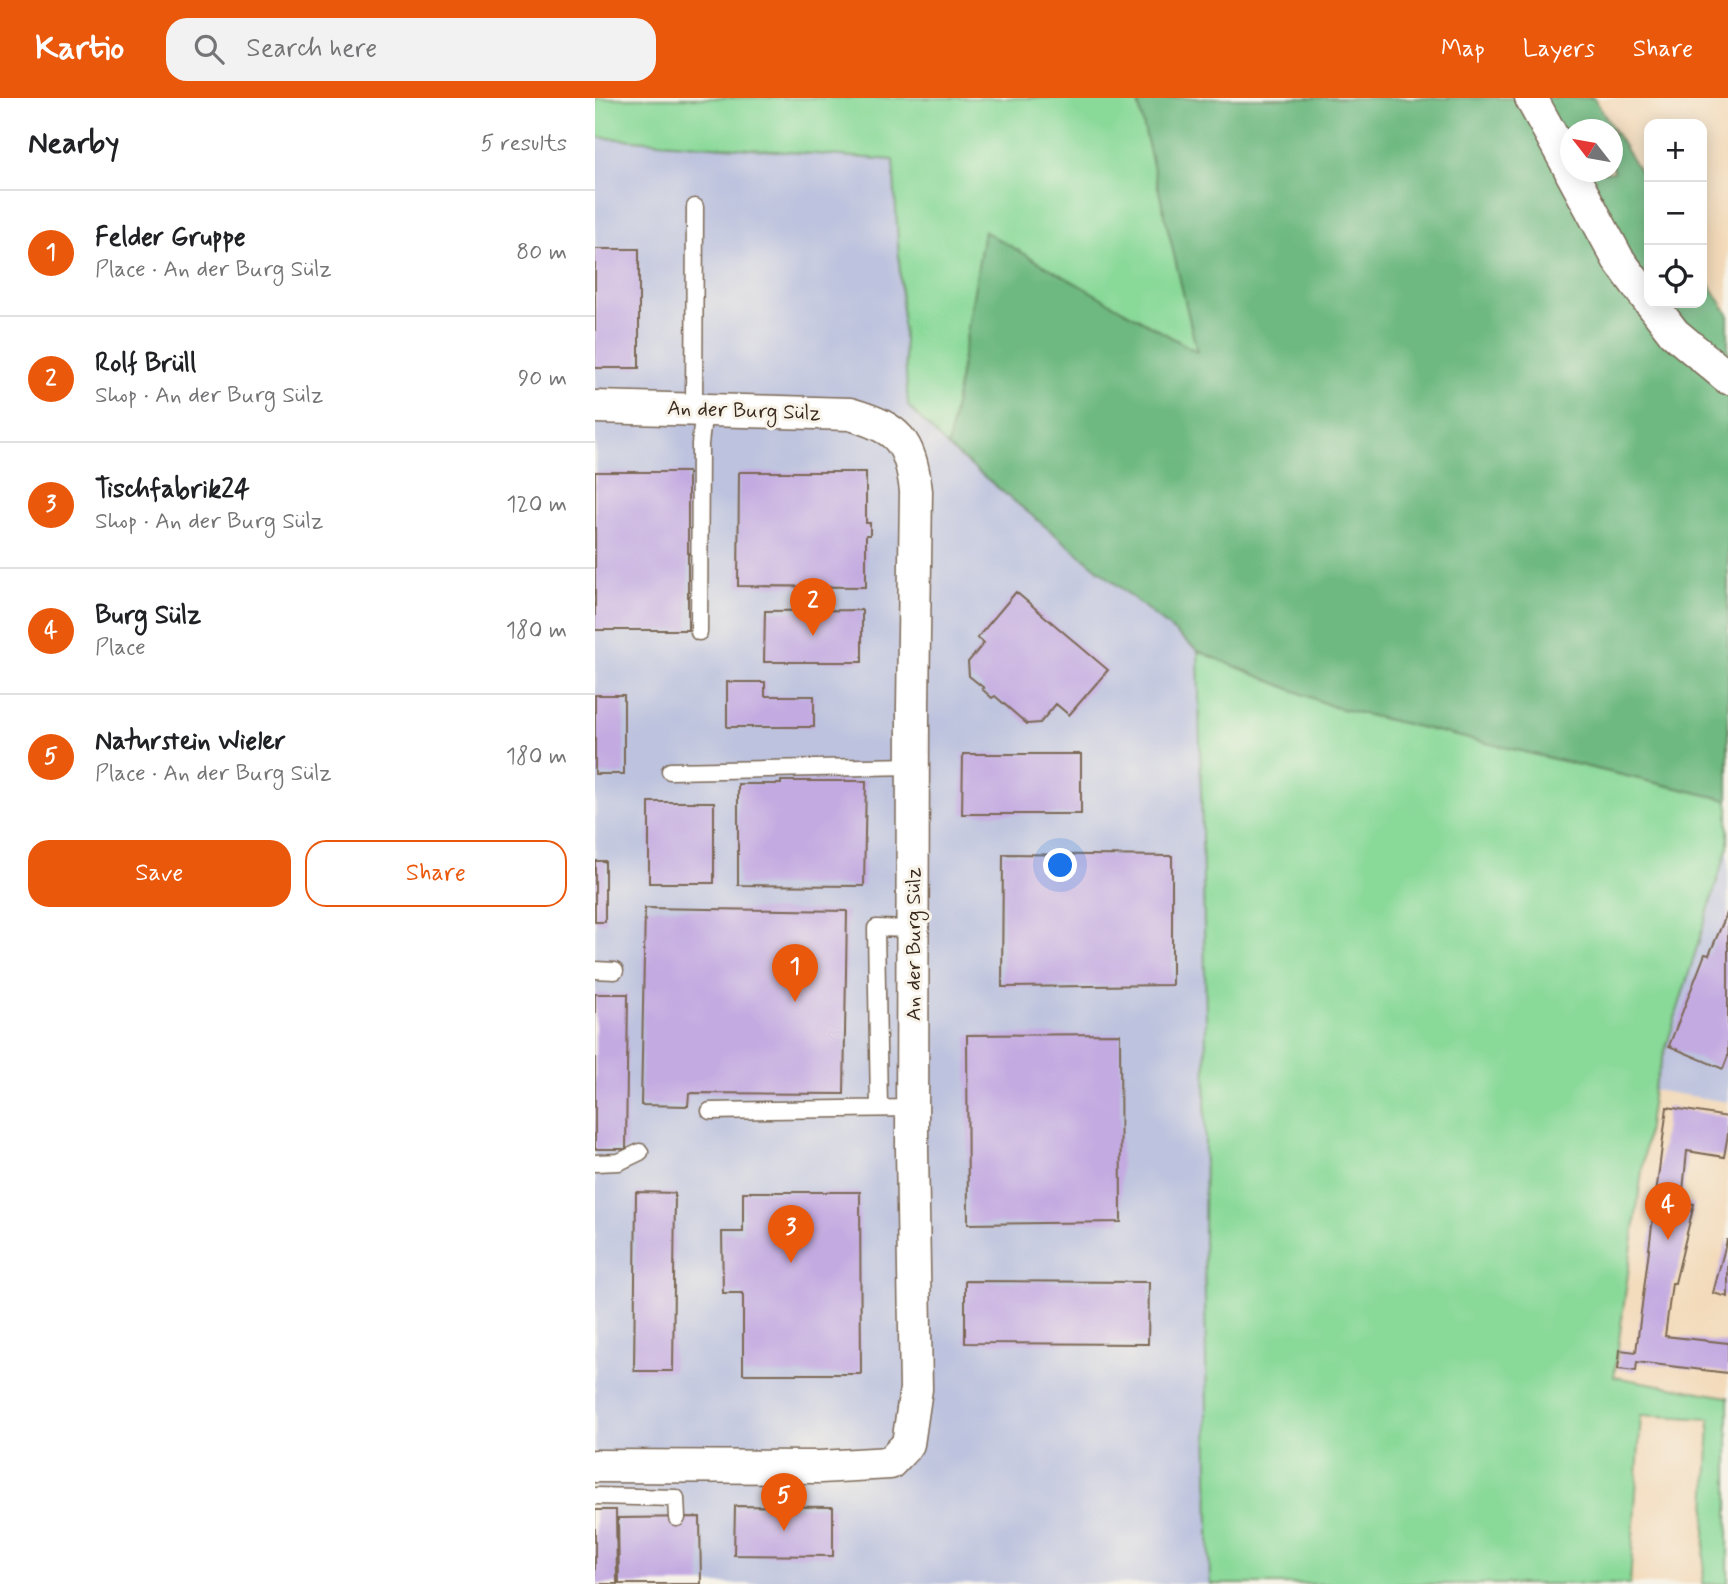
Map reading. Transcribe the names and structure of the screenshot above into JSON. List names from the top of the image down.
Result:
{
  "streets": {
    "street": ["An der Burg Sülz"]
  },
  "north": "top left",
  "page": {
    "header": "Kartio",
    "search": "Search here",
    "nav": ["Map", "Layers", "Share"],
    "heading": ["Nearby", "5 results"],
    "map_buttons": ["+", "−"],
    "list": [
      {
        "mark": "1",
        "name": "Felder Gruppe",
        "note": "Place · An der Burg Sülz",
        "value": "80 m"
      },
      {
        "mark": "2",
        "name": "Rolf Brüll",
        "note": "Shop · An der Burg Sülz",
        "value": "90 m"
      },
      {
        "mark": "3",
        "name": "Tischfabrik24",
        "note": "Shop · An der Burg Sülz",
        "value": "120 m"
      },
      {
        "mark": "4",
        "name": "Burg Sülz",
        "note": "Place",
        "value": "180 m"
      },
      {
        "mark": "5",
        "name": "Naturstein Wieler",
        "note": "Place · An der Burg Sülz",
        "value": "180 m"
      }
    ],
    "pins": [
      "2",
      "1",
      "4",
      "3",
      "5"
    ],
    "buttons": ["Save", "Share"]
  }
}
